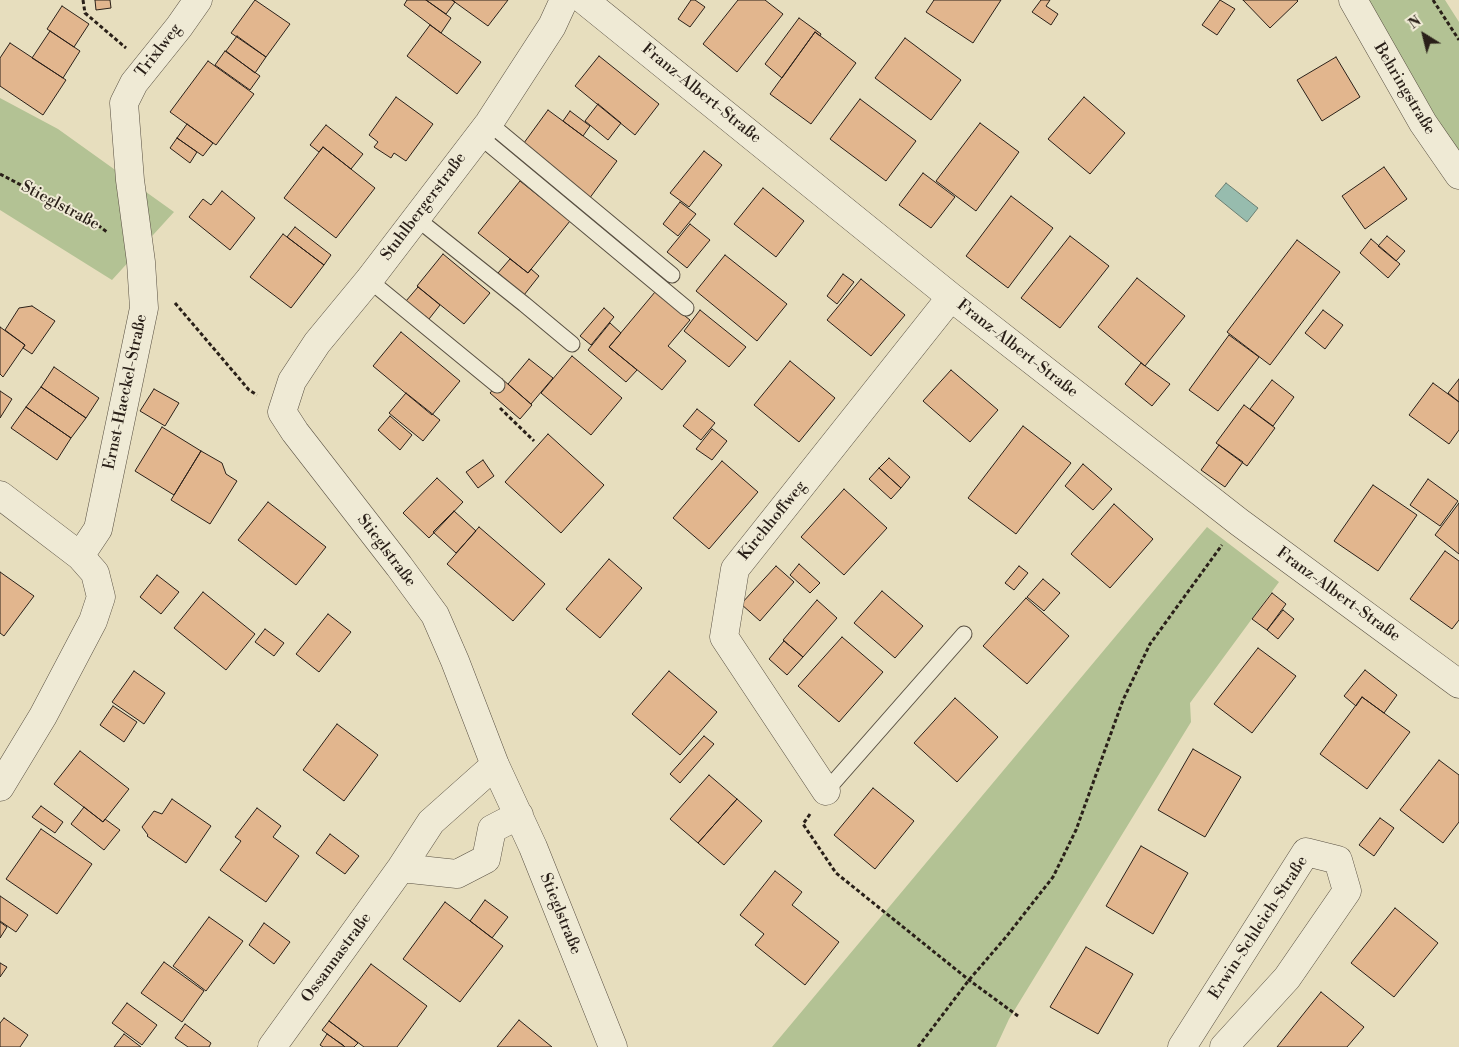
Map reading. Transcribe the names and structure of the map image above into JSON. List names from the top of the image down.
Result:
{
  "streets": {
    "street": [
      "Trixlweg",
      "Behringstraße",
      "Franz-Albert-Straße",
      "Stieglstraße",
      "Stuhlbergerstraße",
      "Ernst-Haeckel-Straße",
      "Kirchhoffweg",
      "Erwin-Schleich-Straße",
      "Ossannastraße"
    ]
  },
  "crossings": [
    ["Trixlweg", "Ernst-Haeckel-Straße"],
    ["Franz-Albert-Straße", "Kirchhoffweg"],
    ["Stieglstraße", "Stuhlbergerstraße"],
    ["Stieglstraße", "Ernst-Haeckel-Straße"],
    ["Stieglstraße", "Ossannastraße"]
  ],
  "north": "top left"
}
